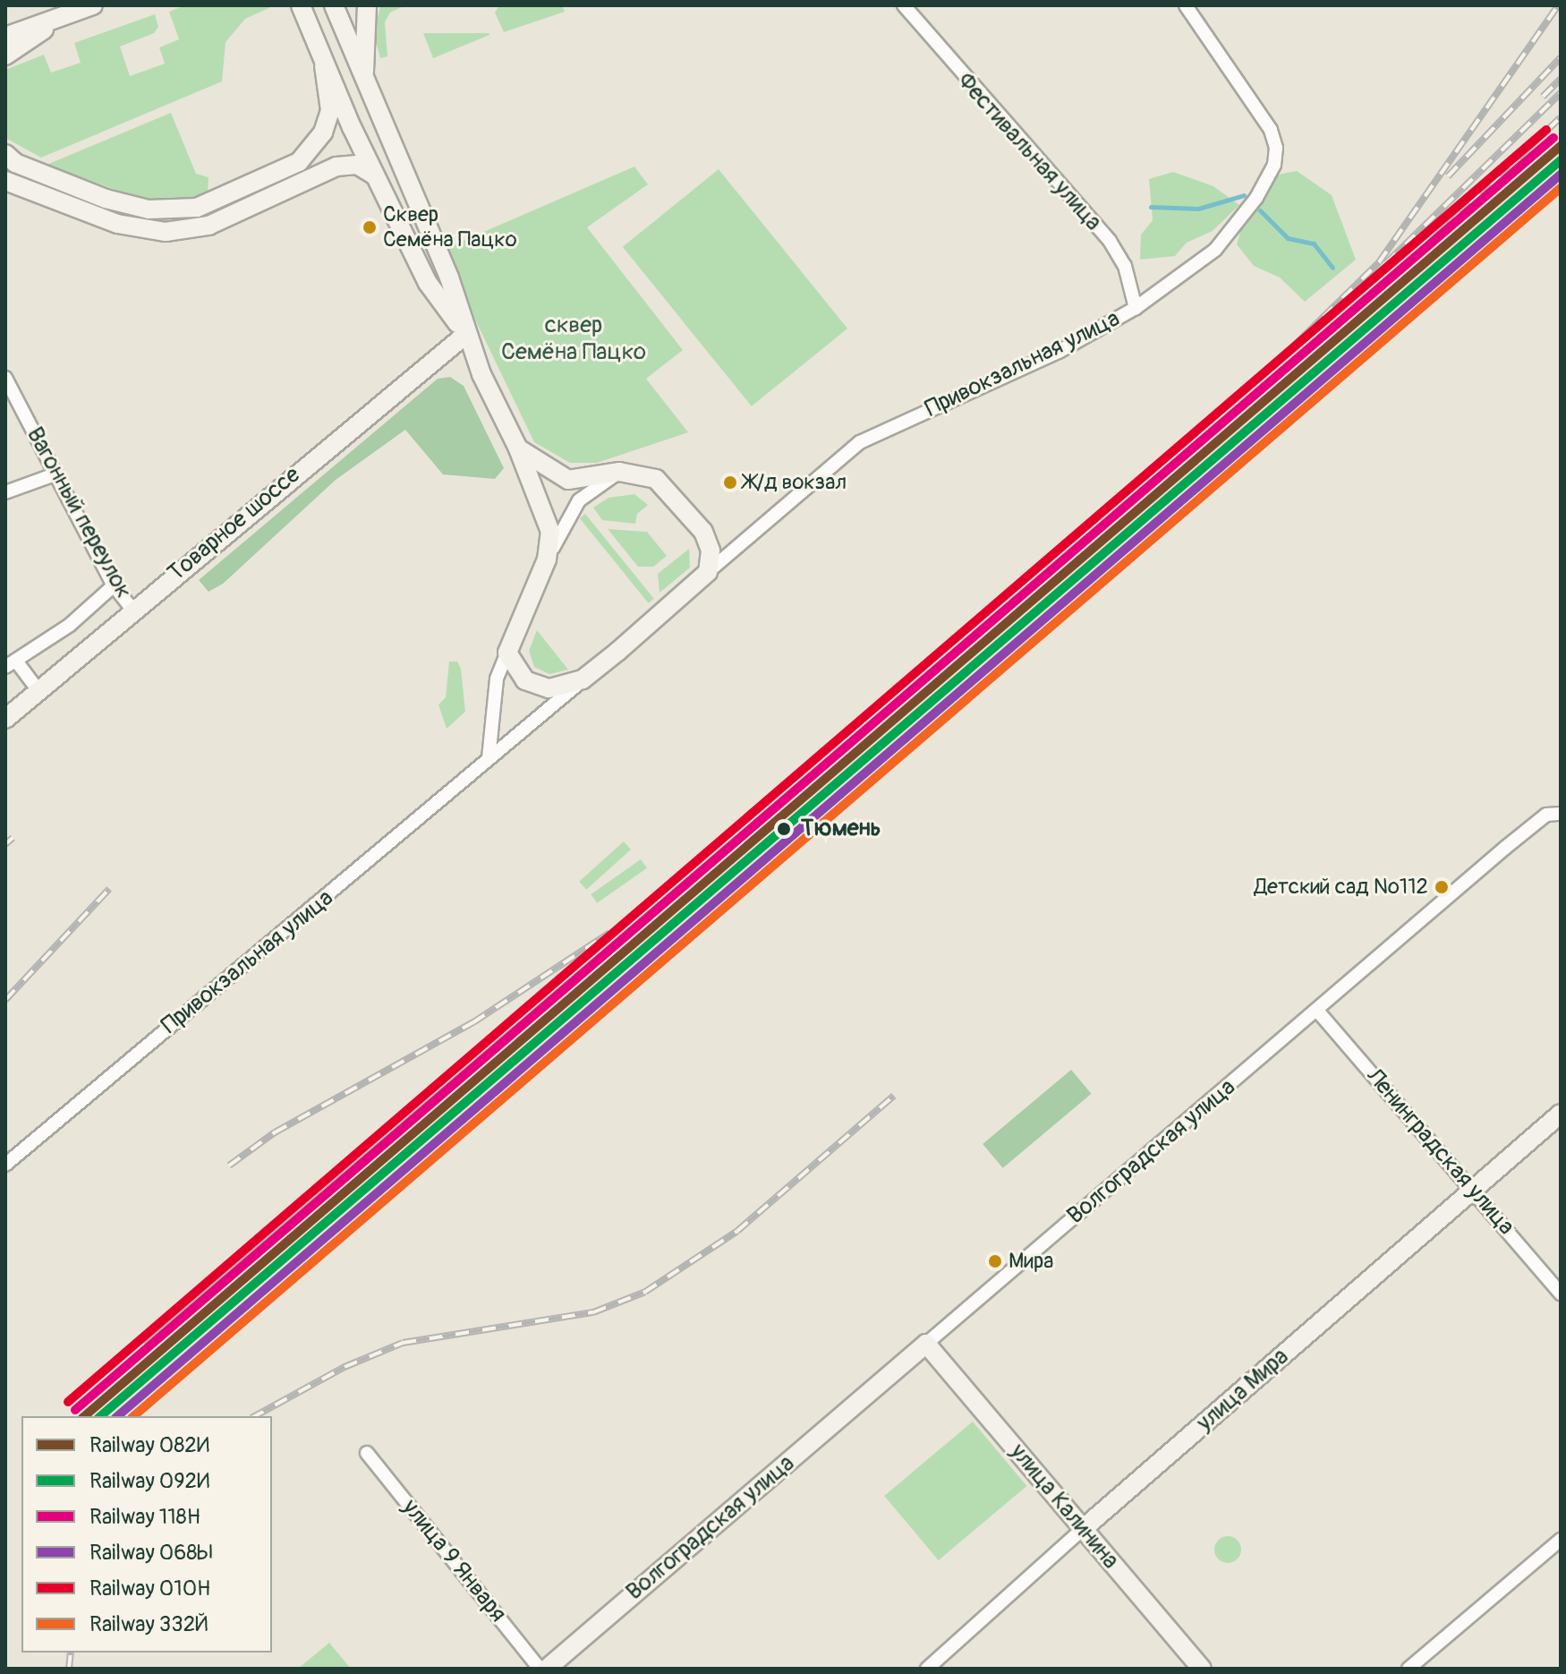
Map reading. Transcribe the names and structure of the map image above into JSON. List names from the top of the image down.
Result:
{
  "streets": {
    "street": [
      "Фестивальная улица",
      "Привокзальная улица",
      "Вагонный переулок",
      "Товарное шоссе",
      "Волгоградская улица",
      "Ленинградская улица",
      "улица Мира",
      "улица Калинина",
      "улица 9 Января"
    ]
  },
  "crossings": [
    ["Фестивальная улица", "Привокзальная улица"],
    ["Вагонный переулок", "Товарное шоссе"],
    ["Волгоградская улица", "Ленинградская улица"],
    ["Волгоградская улица", "улица Калинина"],
    ["Ленинградская улица", "улица Мира"],
    ["улица Мира", "улица Калинина"]
  ],
  "parks": ["сквер Семёна Пацко"],
  "places": [
    "Сквер Семёна Пацко",
    "Ж/д вокзал",
    "Тюмень",
    "Детский сад №112",
    "Мира"
  ],
  "lines": [
    "rail line 010Н",
    "rail line 118Н",
    "rail line 082И",
    "rail line 092И",
    "rail line 068Ы",
    "rail line 332Й"
  ],
  "legend": [
    "Railway 082И",
    "Railway 092И",
    "Railway 118Н",
    "Railway 068Ы",
    "Railway 010Н",
    "Railway 332Й"
  ]
}
